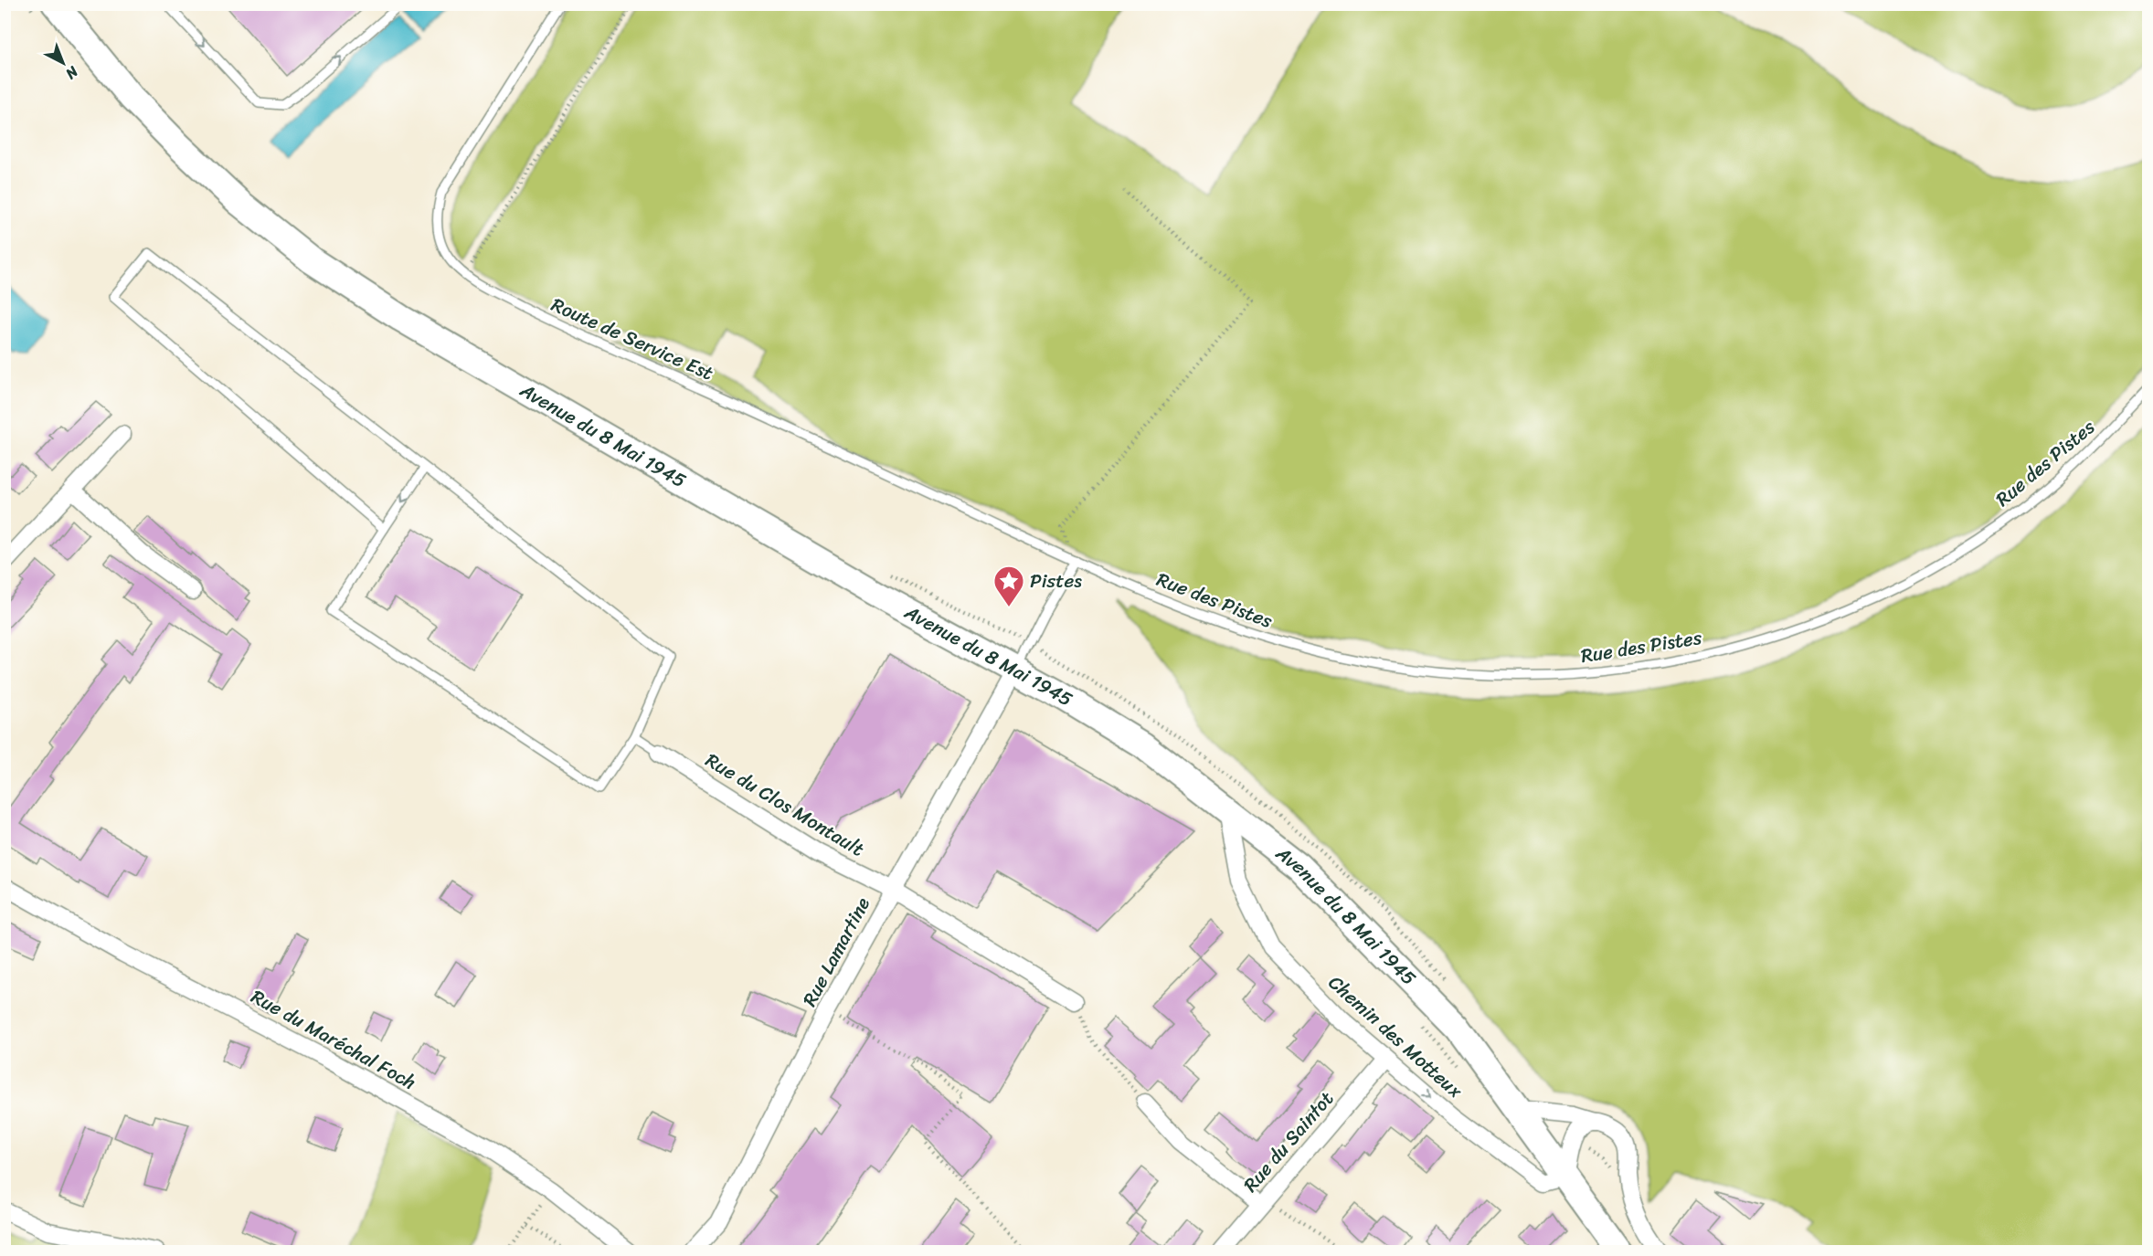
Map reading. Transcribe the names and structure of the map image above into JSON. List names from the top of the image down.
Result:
{
  "streets": {
    "main road": ["Avenue du 8 Mai 1945"],
    "street": [
      "Rue du Clos Montault",
      "Rue Lamartine",
      "Chemin des Motteux",
      "Rue du Maréchal Foch",
      "Rue du Saintot"
    ],
    "lane": ["Route de Service Est", "Rue des Pistes"]
  },
  "crossings": [
    ["Route de Service Est", "Rue des Pistes"],
    ["Avenue du 8 Mai 1945", "Rue Lamartine"],
    ["Avenue du 8 Mai 1945", "Chemin des Motteux"],
    ["Rue du Clos Montault", "Rue Lamartine"],
    ["Chemin des Motteux", "Rue du Saintot"]
  ],
  "one_way": ["Chemin des Motteux"],
  "places": {
    "place": ["Pistes"]
  },
  "north": "bottom right"
}
